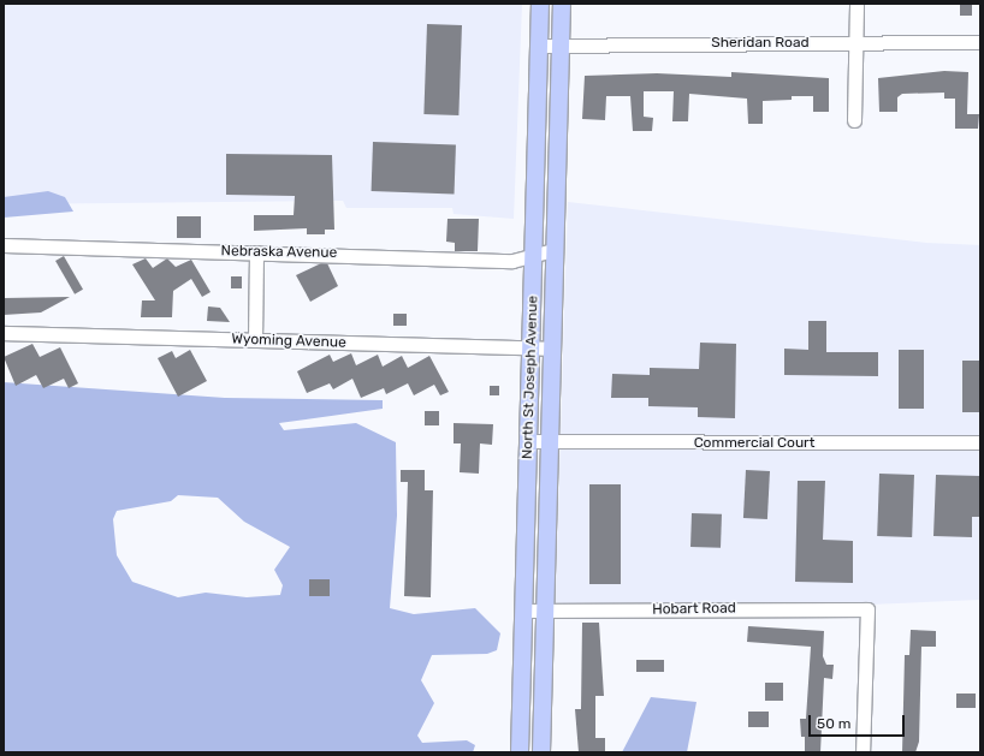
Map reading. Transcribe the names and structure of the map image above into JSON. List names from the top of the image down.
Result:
{
  "streets": {
    "main road": ["North St Joseph Avenue"],
    "street": [
      "Sheridan Road",
      "Nebraska Avenue",
      "Wyoming Avenue",
      "Commercial Court",
      "Hobart Road"
    ]
  },
  "crossings": [
    ["Sheridan Road", "North St Joseph Avenue"],
    ["Nebraska Avenue", "North St Joseph Avenue"],
    ["Wyoming Avenue", "North St Joseph Avenue"],
    ["North St Joseph Avenue", "Commercial Court"],
    ["North St Joseph Avenue", "Hobart Road"]
  ],
  "scale_bar": "50 m"
}
